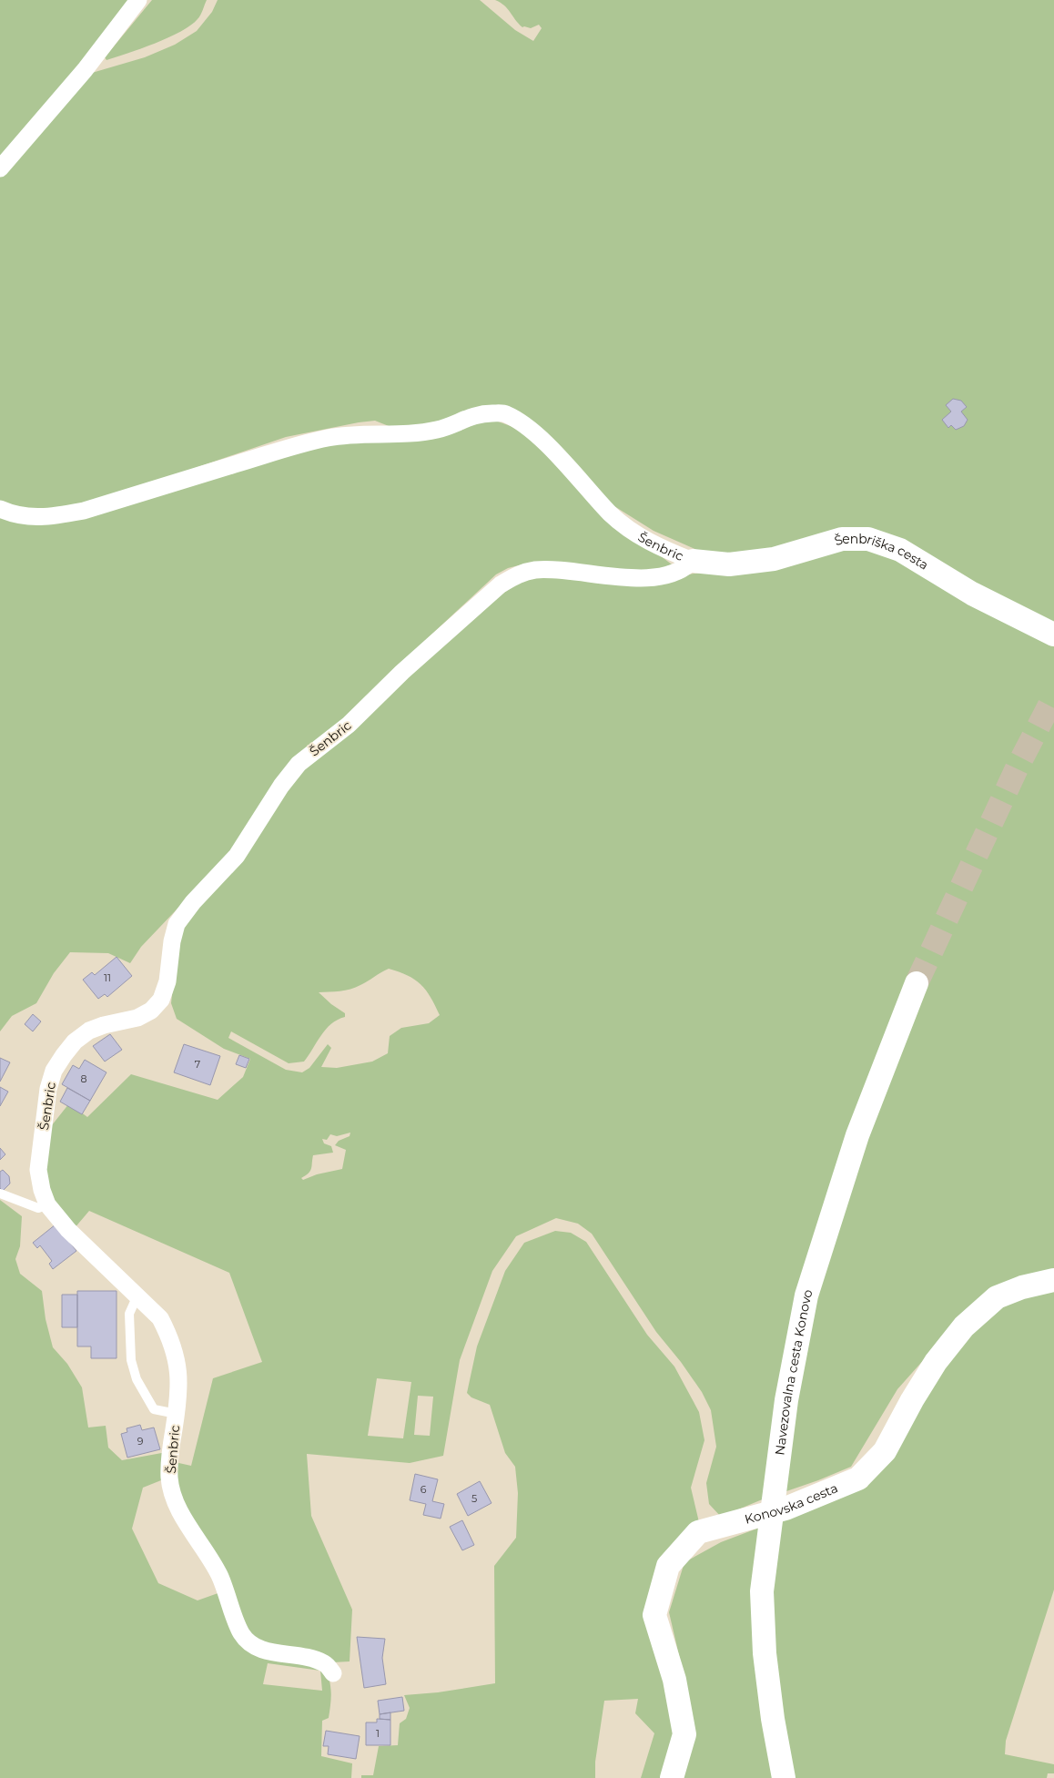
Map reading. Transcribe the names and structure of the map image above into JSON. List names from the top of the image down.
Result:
{
  "streets": {
    "street": [
      "Šenbric",
      "Šenbriška cesta",
      "Navezovalna cesta Konovo",
      "Konovska cesta"
    ]
  },
  "crossings": [
    ["Šenbric", "Šenbriška cesta"],
    ["Navezovalna cesta Konovo", "Konovska cesta"]
  ],
  "house_numbers": [
    "11",
    "7",
    "8",
    "9",
    "6",
    "5",
    "1"
  ]
}
